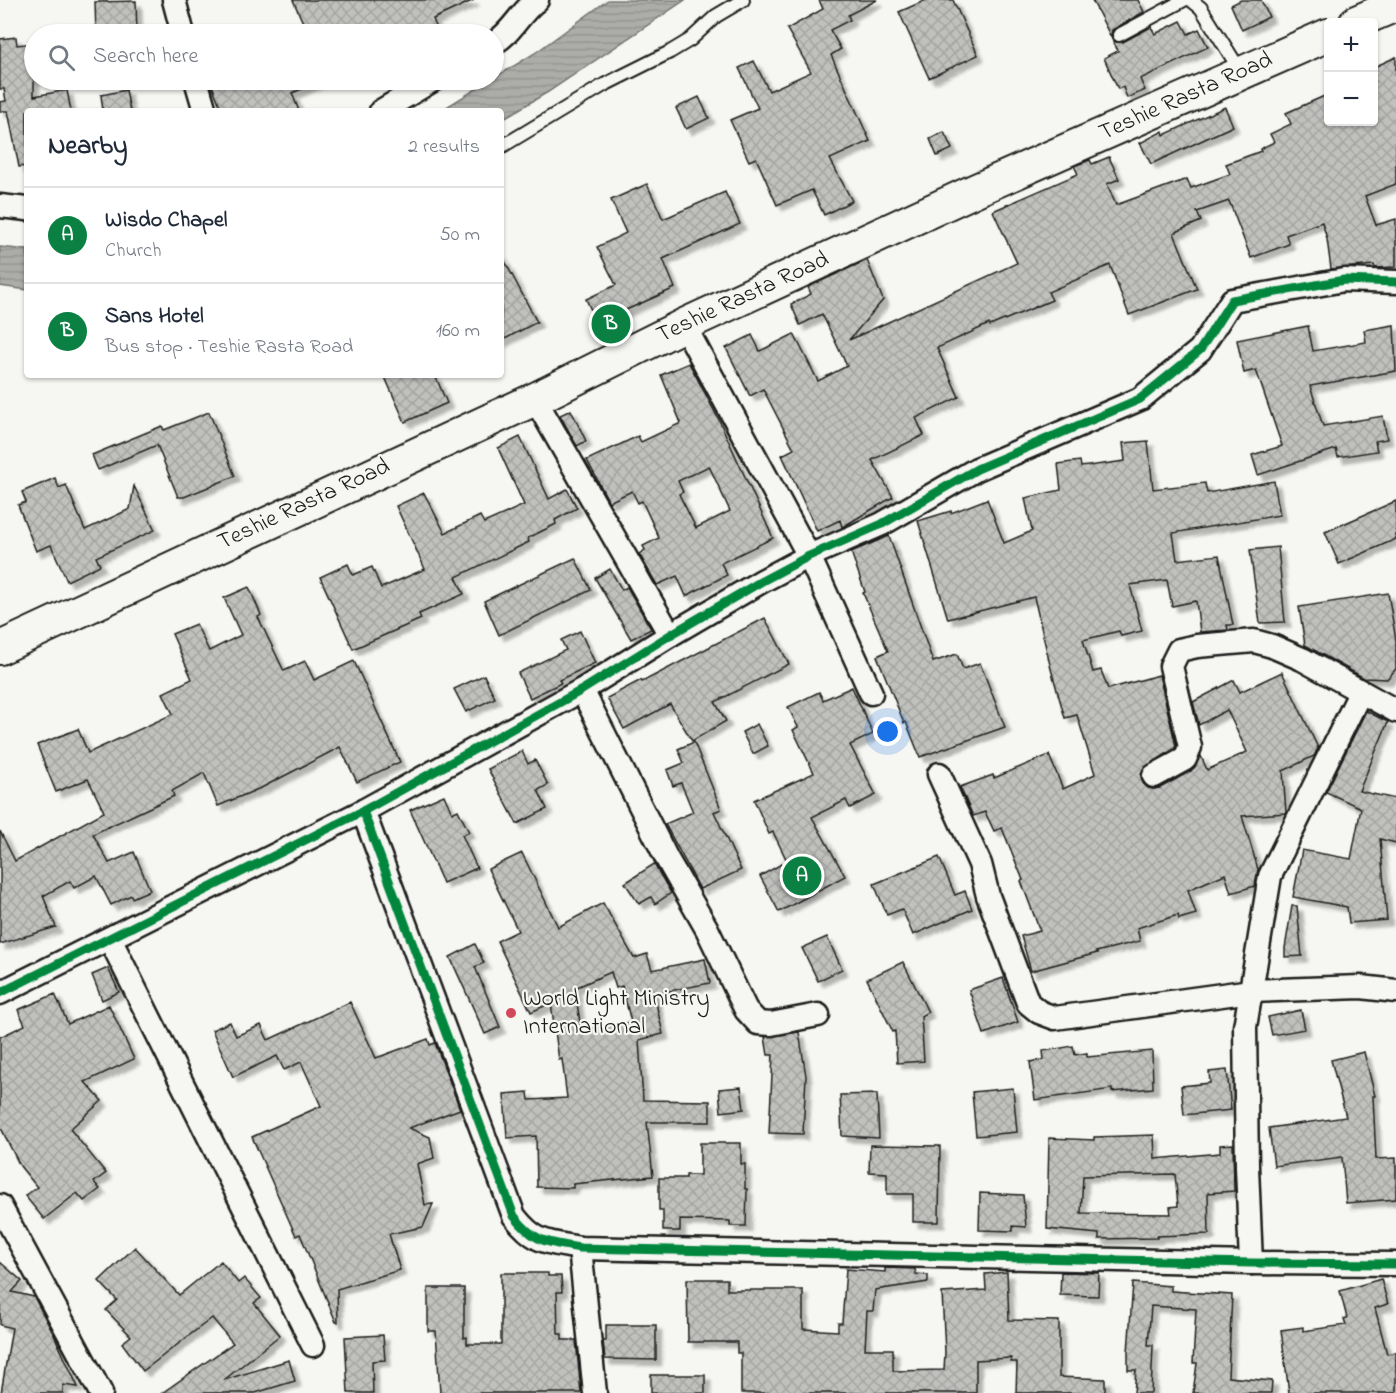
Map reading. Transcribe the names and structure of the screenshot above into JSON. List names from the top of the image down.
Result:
{
  "streets": {
    "main road": ["Teshie Rasta Road"]
  },
  "places": ["World Light Ministry International"],
  "page": {
    "map_buttons": ["+", "−"],
    "search": "Search here",
    "heading": ["Nearby", "2 results"],
    "list": [
      {
        "mark": "A",
        "name": "Wisdo Chapel",
        "note": "Church",
        "value": "50 m"
      },
      {
        "mark": "B",
        "name": "Sans Hotel",
        "note": "Bus stop · Teshie Rasta Road",
        "value": "160 m"
      }
    ],
    "pins": ["B", "A"]
  }
}
